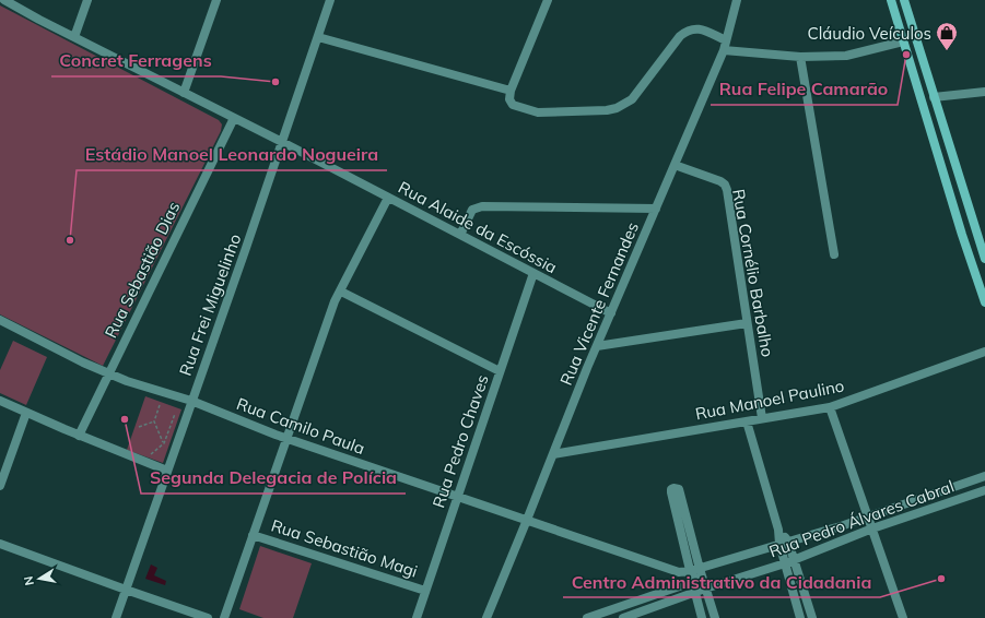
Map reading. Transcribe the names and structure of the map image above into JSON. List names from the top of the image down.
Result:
{
  "streets": {
    "street": [
      "Rua Alaide da Escóssia",
      "Rua Sebastião Dias",
      "Rua Cornélio Barbalho",
      "Rua Vicente Fernandes",
      "Rua Frei Miguelinho",
      "Rua Manoel Paulino",
      "Rua Camilo Paula",
      "Rua Pedro Chaves",
      "Rua Pedro Álvares Cabral",
      "Rua Sebastião Magi"
    ]
  },
  "crossings": [
    ["Rua Alaide da Escóssia", "Rua Sebastião Dias"],
    ["Rua Alaide da Escóssia", "Rua Vicente Fernandes"],
    ["Rua Alaide da Escóssia", "Rua Frei Miguelinho"],
    ["Rua Alaide da Escóssia", "Rua Pedro Chaves"],
    ["Rua Sebastião Dias", "Rua Camilo Paula"],
    ["Rua Cornélio Barbalho", "Rua Vicente Fernandes"],
    ["Rua Cornélio Barbalho", "Rua Manoel Paulino"],
    ["Rua Vicente Fernandes", "Rua Manoel Paulino"],
    ["Rua Vicente Fernandes", "Rua Camilo Paula"],
    ["Rua Frei Miguelinho", "Rua Camilo Paula"],
    ["Rua Camilo Paula", "Rua Pedro Chaves"],
    ["Rua Camilo Paula", "Rua Pedro Álvares Cabral"],
    ["Rua Pedro Chaves", "Rua Sebastião Magi"]
  ],
  "places": {
    "shop": ["Cláudio Veículos"],
    "other": [
      "Rua Felipe Camarão",
      "Concret Ferragens",
      "Estádio Manoel Leonardo Nogueira",
      "Segunda Delegacia de Polícia",
      "Centro Administrativo da Cidadania"
    ]
  },
  "north": "left"
}
